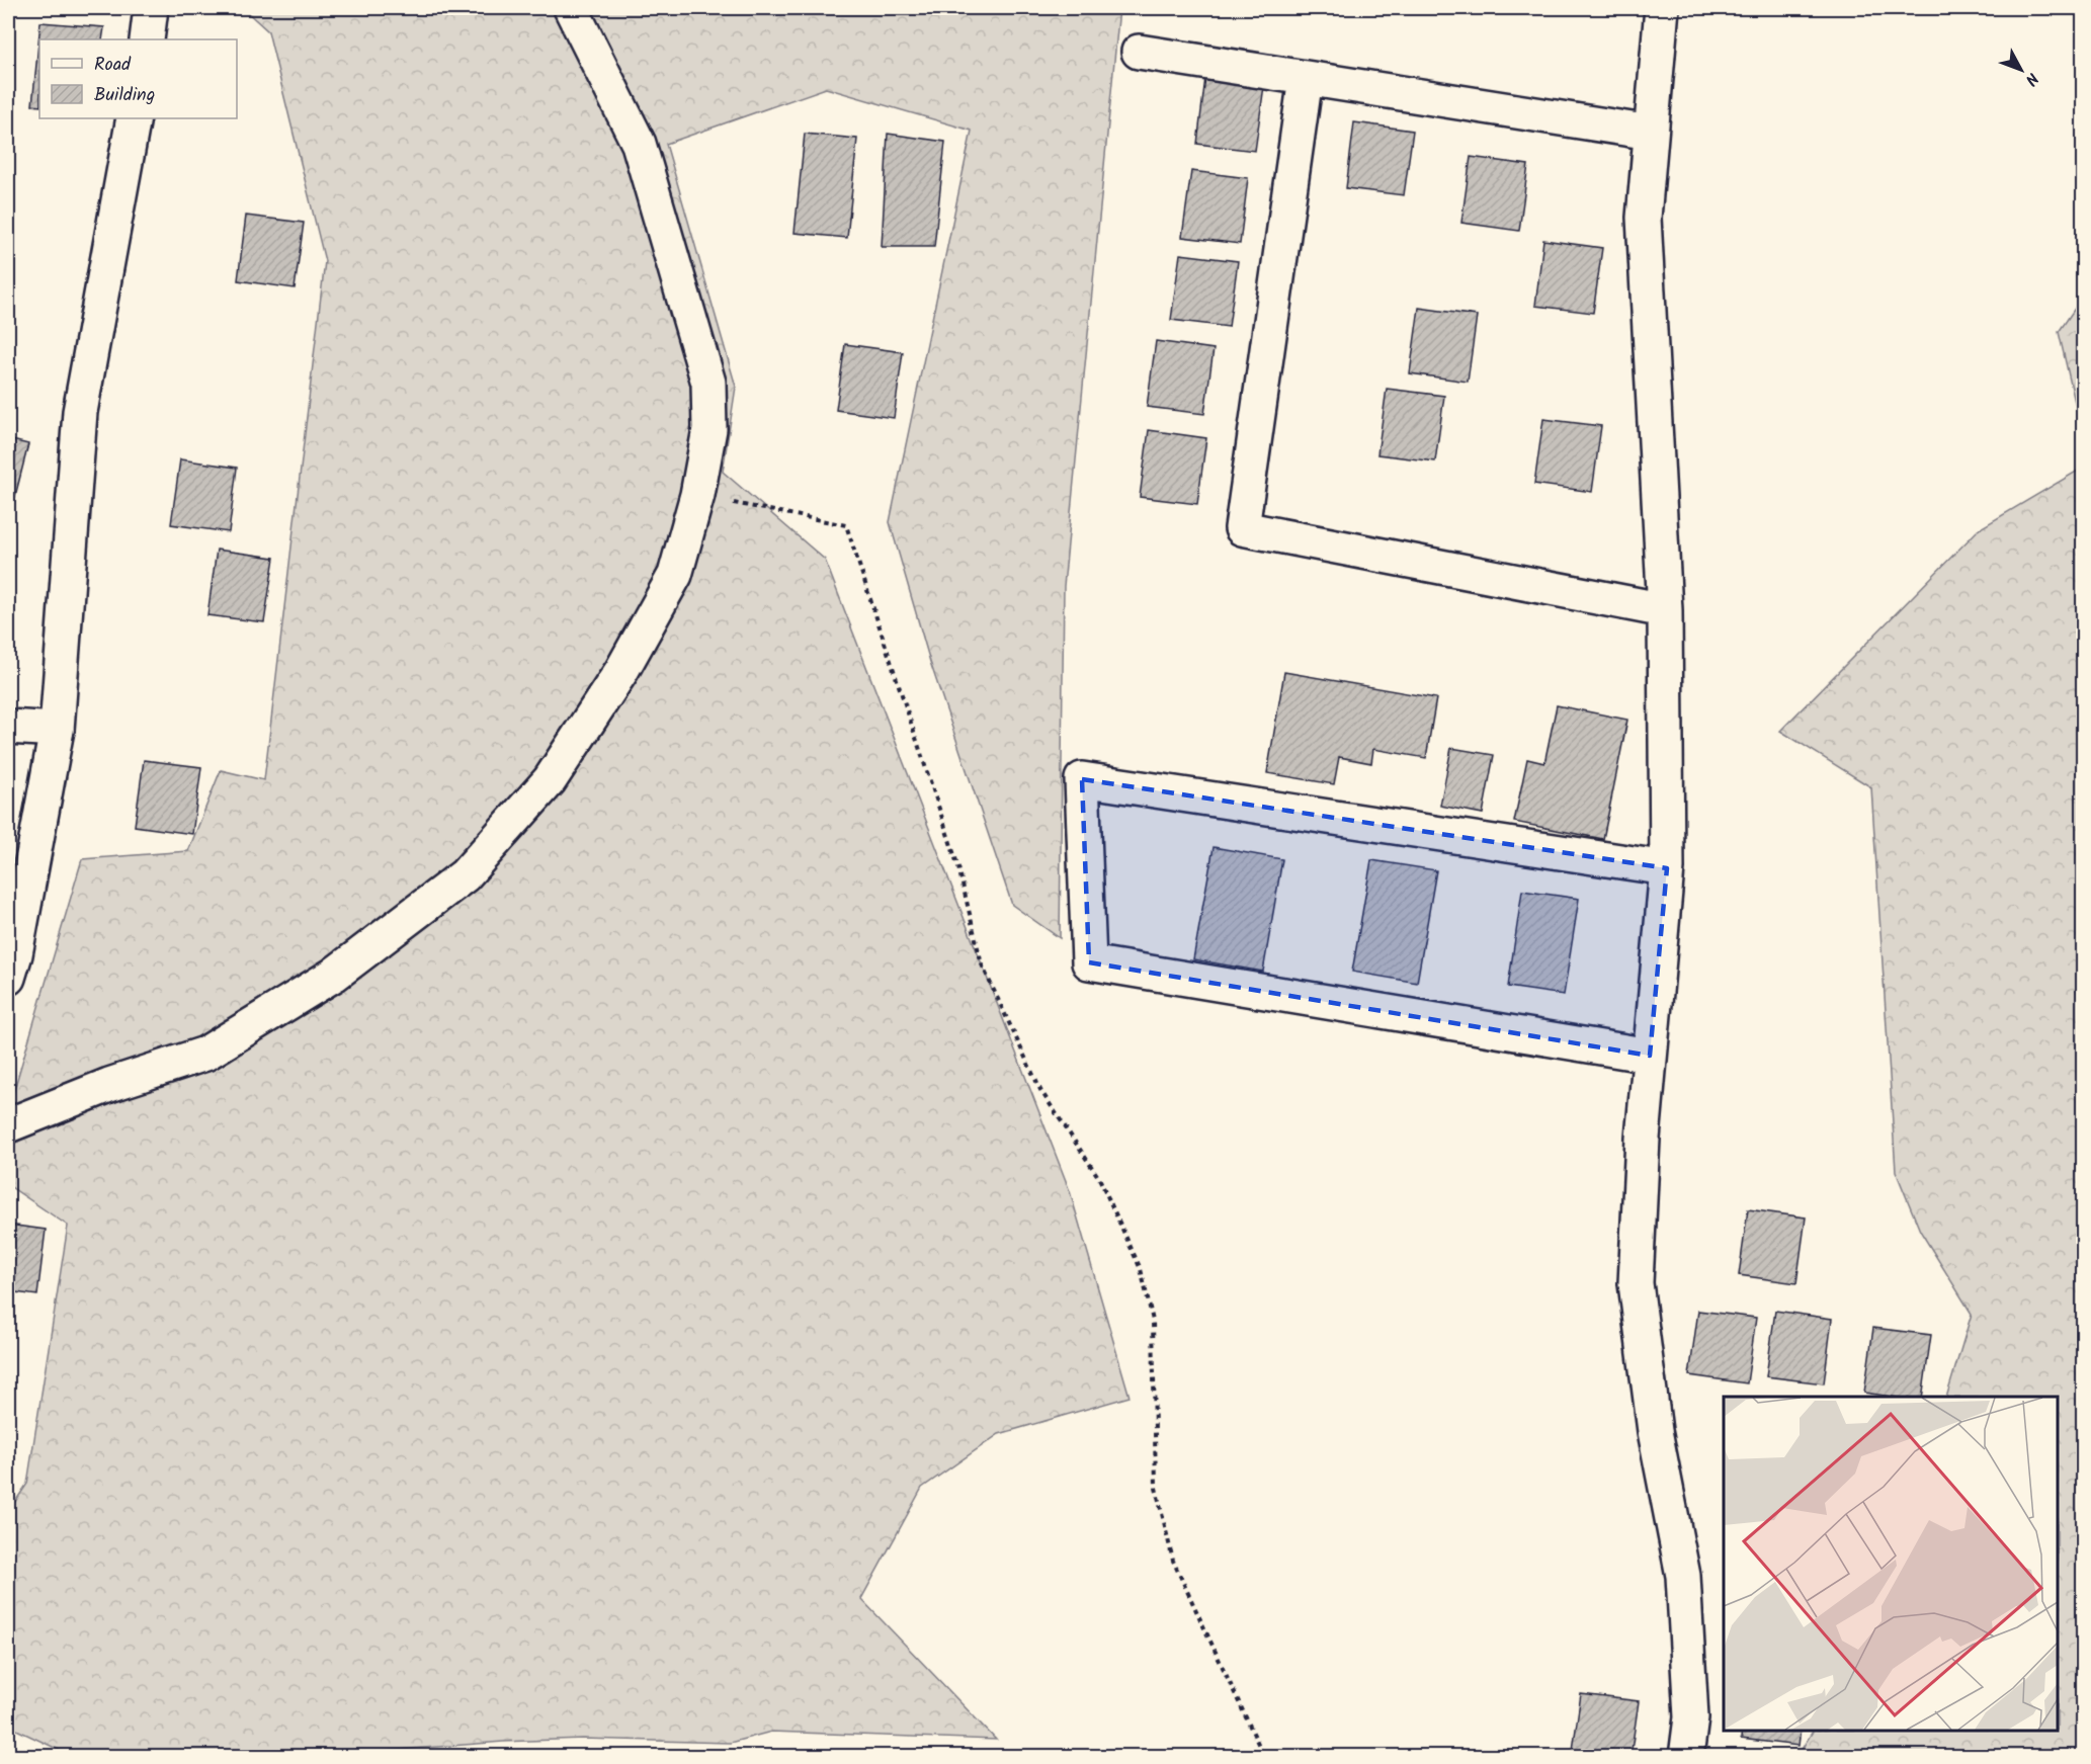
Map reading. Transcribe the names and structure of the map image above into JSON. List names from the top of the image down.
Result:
{
  "legend": ["Road", "Building"],
  "north": "bottom right"
}
